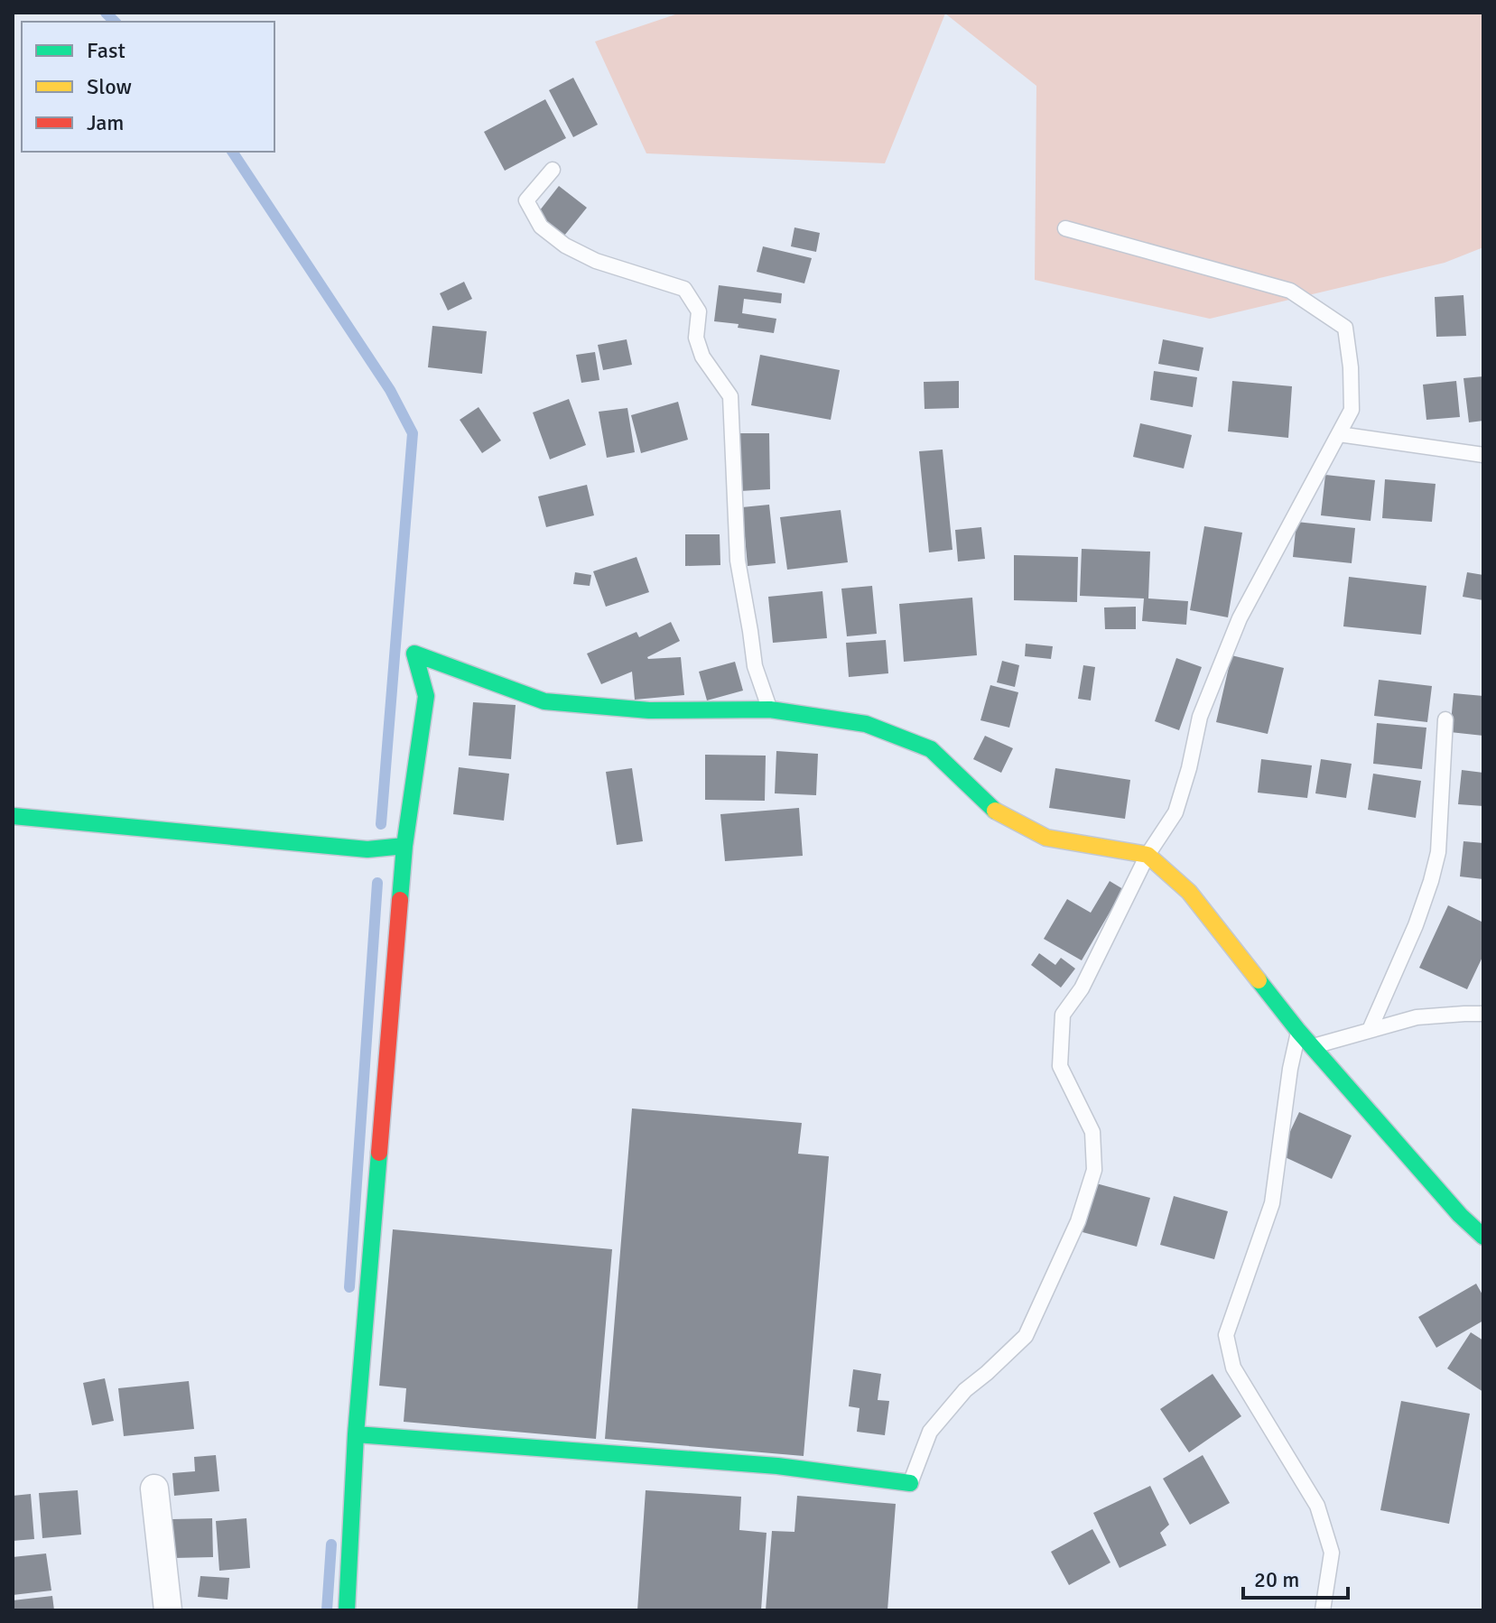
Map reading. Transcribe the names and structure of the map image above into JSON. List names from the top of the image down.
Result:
{
  "legend": ["Fast", "Slow", "Jam"],
  "scale_bar": "20 m"
}
